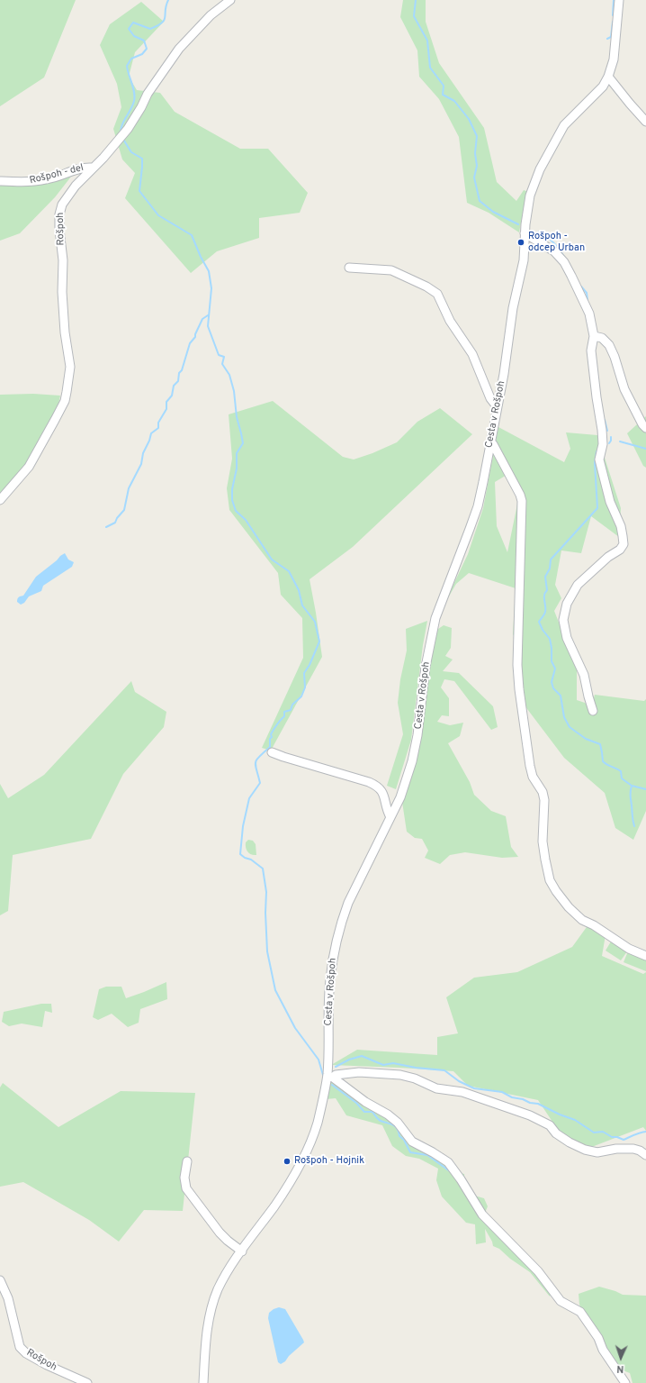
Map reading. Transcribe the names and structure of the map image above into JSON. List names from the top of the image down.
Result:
{
  "streets": {
    "street": ["Rošpoh - del", "Rošpoh", "Cesta v Rošpoh"]
  },
  "crossings": [
    ["Rošpoh - del", "Rošpoh"]
  ],
  "places": ["Rošpoh - odcep Urban", "Rošpoh - Hojnik"],
  "north": "bottom"
}
